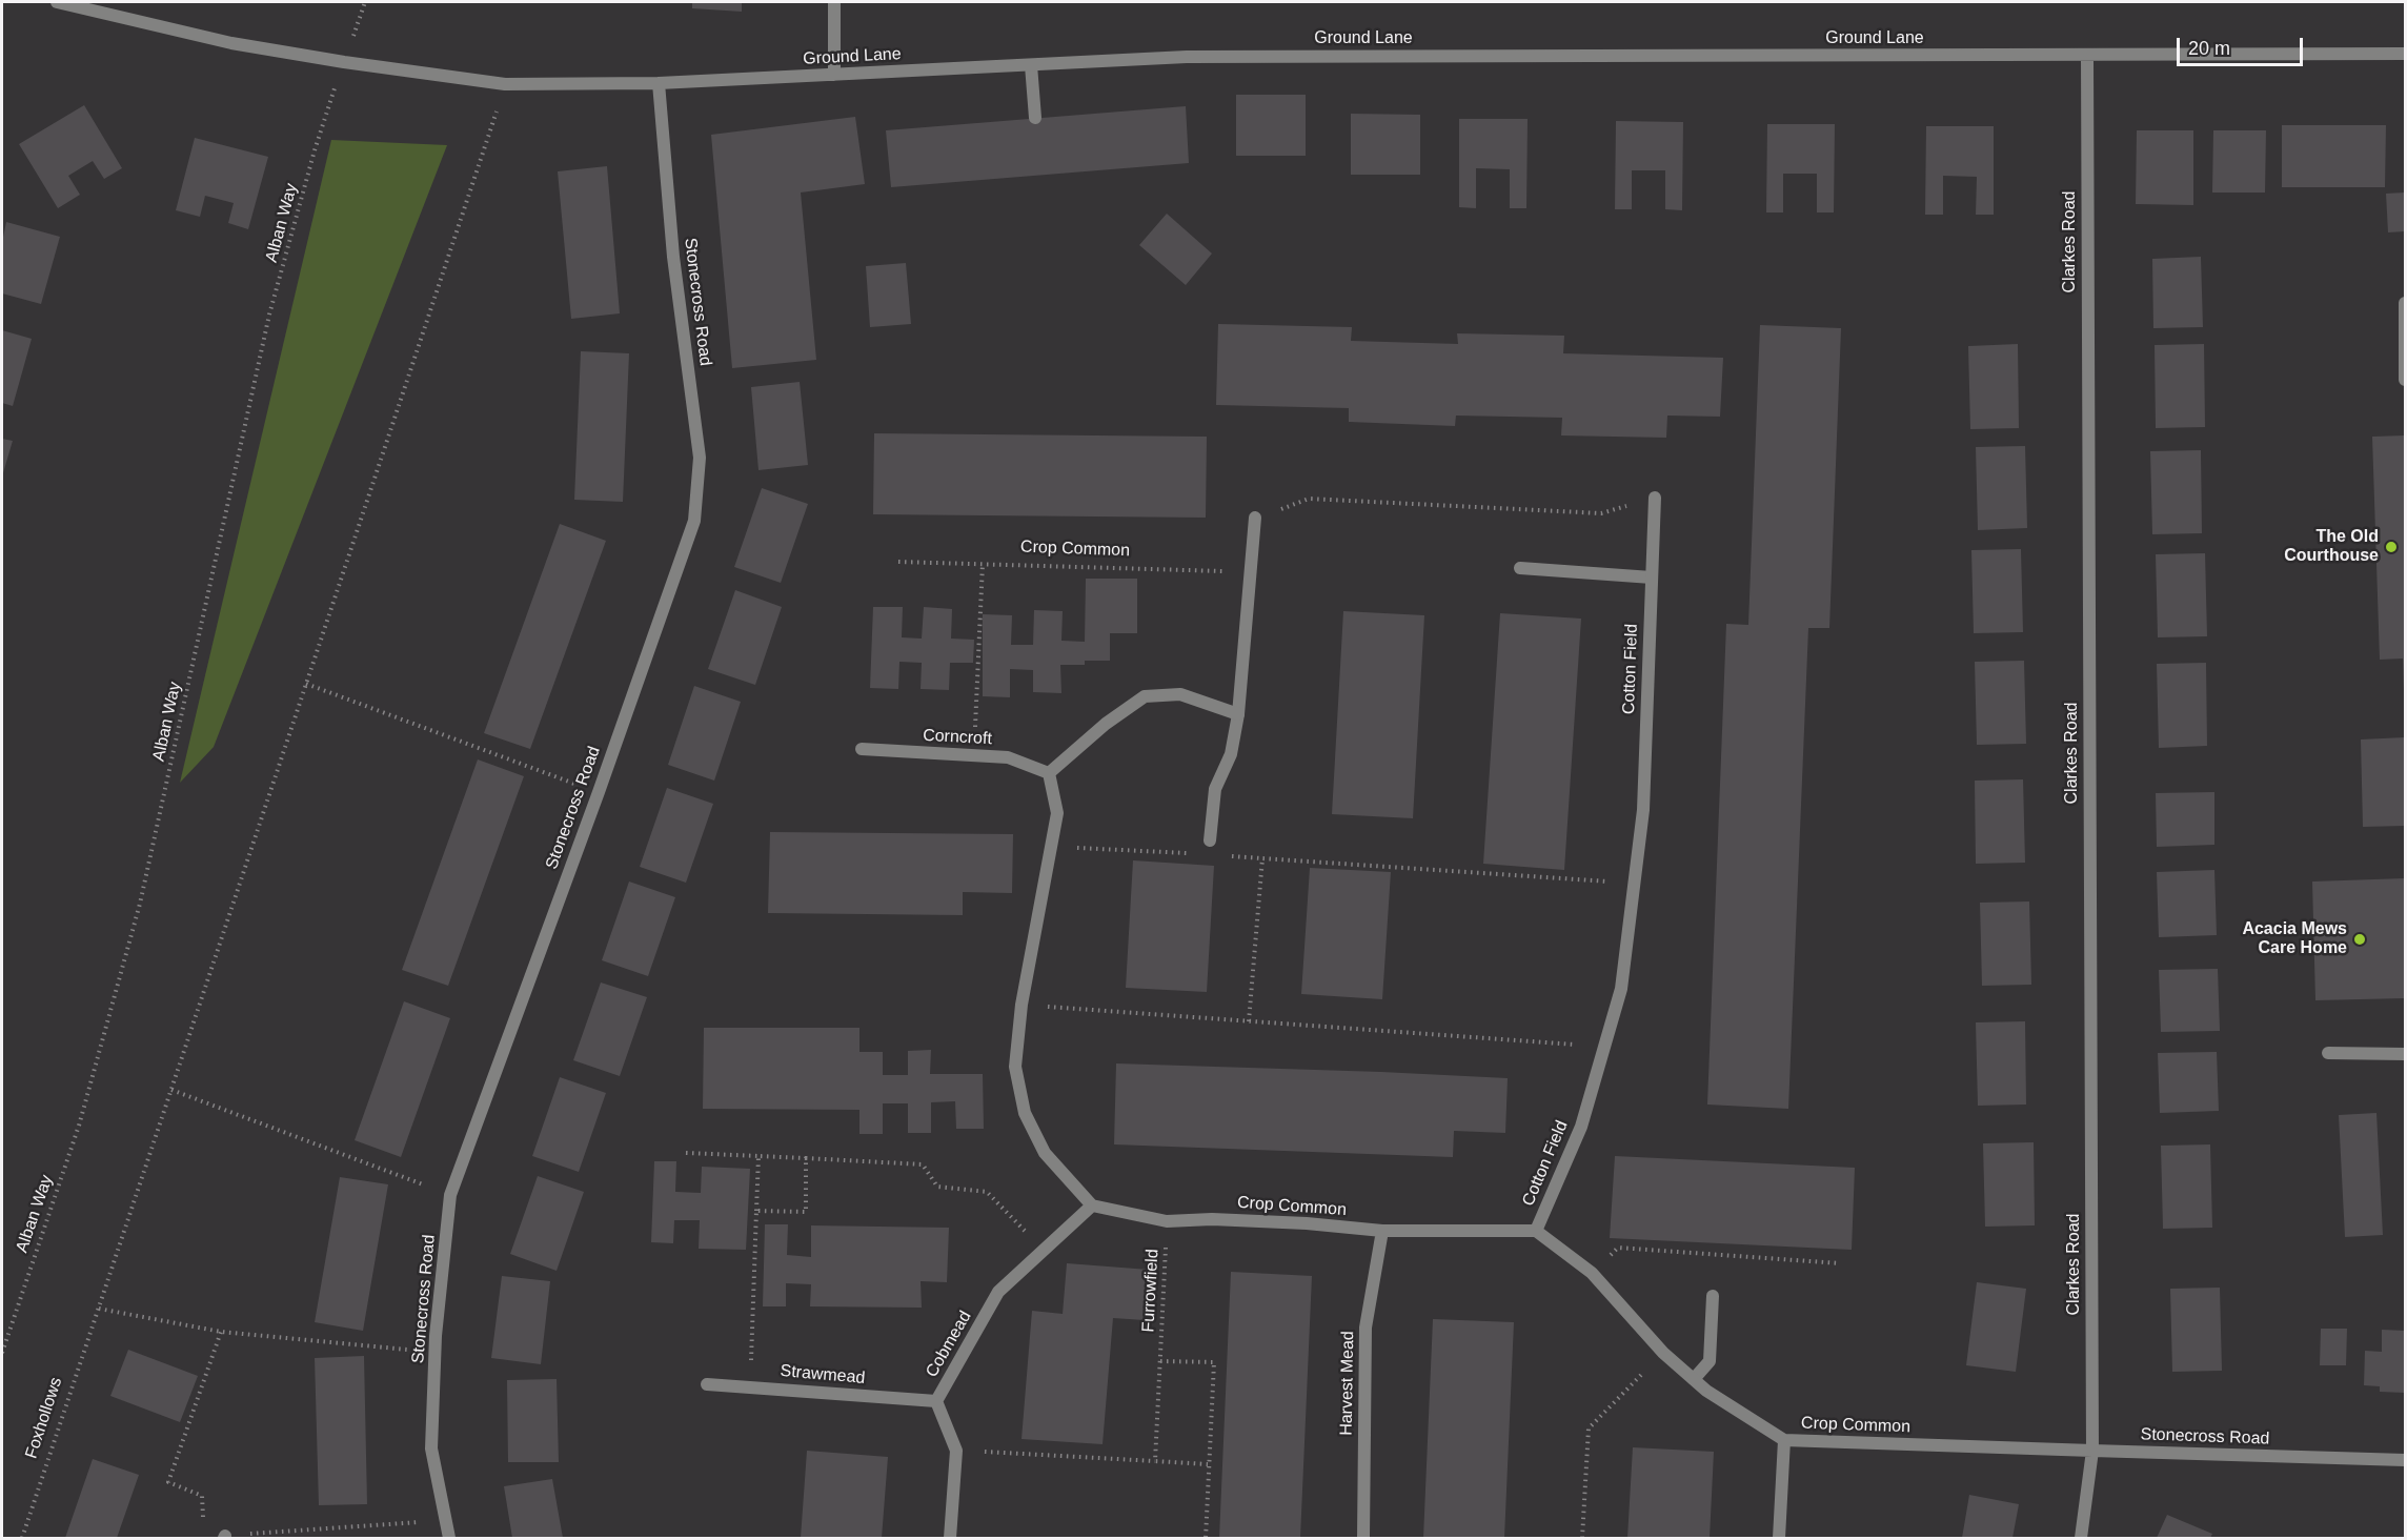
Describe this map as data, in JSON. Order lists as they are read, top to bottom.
{
  "streets": {
    "street": [
      "Ground Lane",
      "Clarkes Road",
      "Stonecross Road",
      "Crop Common",
      "Cotton Field",
      "Corncroft",
      "Cobmead",
      "Strawmead",
      "Harvest Mead"
    ],
    "path": ["Alban Way", "Furrowfield", "Foxhollows"]
  },
  "crossings": [
    ["Ground Lane", "Clarkes Road"],
    ["Ground Lane", "Stonecross Road"],
    ["Ground Lane", "Foxhollows"],
    ["Clarkes Road", "Stonecross Road"],
    ["Clarkes Road", "Crop Common"],
    ["Stonecross Road", "Crop Common"],
    ["Crop Common", "Cotton Field"],
    ["Crop Common", "Furrowfield"],
    ["Crop Common", "Cobmead"],
    ["Crop Common", "Harvest Mead"],
    ["Cobmead", "Strawmead"]
  ],
  "places": ["The Old Courthouse", "Acacia Mews Care Home"],
  "scale_bar": "20 m"
}
